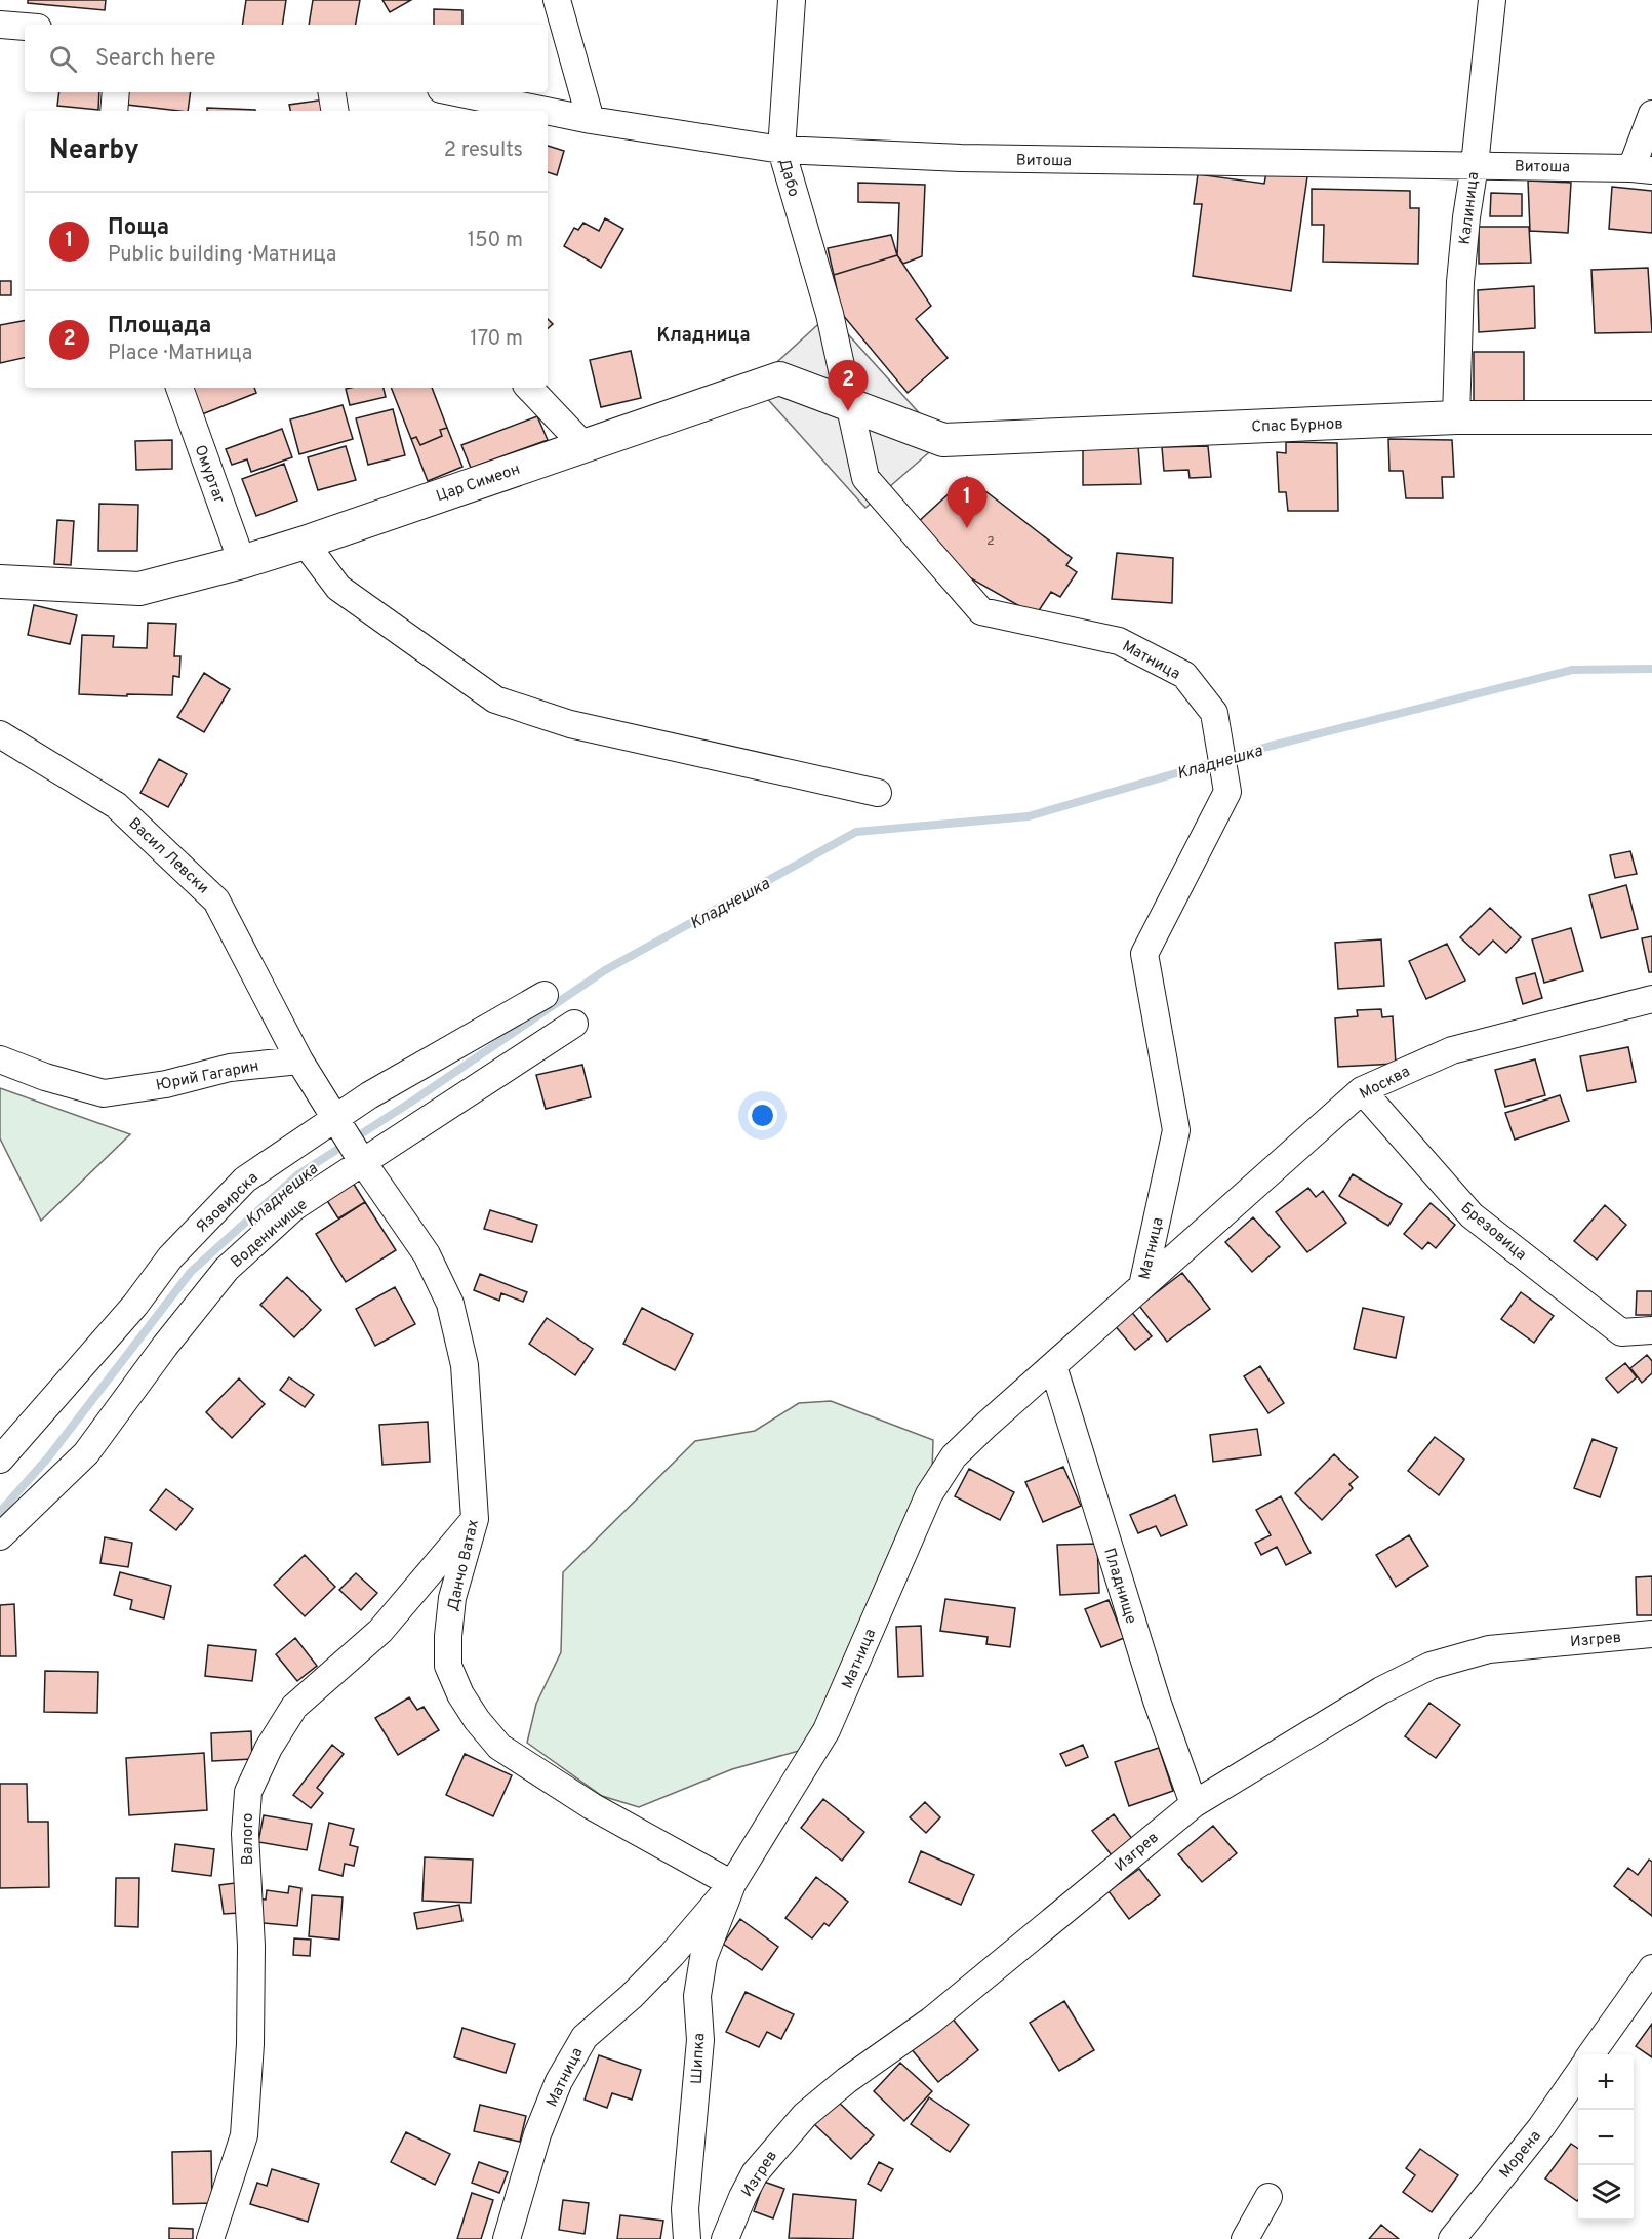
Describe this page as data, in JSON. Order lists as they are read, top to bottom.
{
  "streets": {
    "street": [
      "Витоша",
      "Дабо",
      "Калиница",
      "Спас Бурнов",
      "Омуртаг",
      "Цар Симеон",
      "Матница",
      "Васил Левски",
      "Юрий Гагарин",
      "Москва",
      "Язовирска",
      "Брезовица",
      "Воденичище",
      "Данчо Ватах",
      "Пладнище",
      "Изгрев",
      "Валого",
      "Шипка",
      "Морена"
    ]
  },
  "crossings": [
    ["Витоша", "Дабо"],
    ["Витоша", "Калиница"],
    ["Дабо", "Матница"],
    ["Калиница", "Спас Бурнов"],
    ["Спас Бурнов", "Цар Симеон"],
    ["Омуртаг", "Цар Симеон"],
    ["Цар Симеон", "Матница"],
    ["Матница", "Москва"],
    ["Матница", "Данчо Ватах"],
    ["Матница", "Пладнище"],
    ["Матница", "Шипка"],
    ["Васил Левски", "Юрий Гагарин"],
    ["Москва", "Брезовица"],
    ["Воденичище", "Данчо Ватах"],
    ["Данчо Ватах", "Валого"],
    ["Данчо Ватах", "Шипка"],
    ["Пладнище", "Изгрев"]
  ],
  "districts": ["Кладница"],
  "water": ["Кладнешка"],
  "house_numbers": ["2"],
  "page": {
    "search": "Search here",
    "heading": ["Nearby", "2 results"],
    "list": [
      {
        "mark": "1",
        "name": "Поща",
        "note": "Public building · Матница",
        "value": "150 m"
      },
      {
        "mark": "2",
        "name": "Площада",
        "note": "Place · Матница",
        "value": "170 m"
      }
    ],
    "pins": ["2", "1"],
    "map_buttons": ["+", "−"]
  }
}
